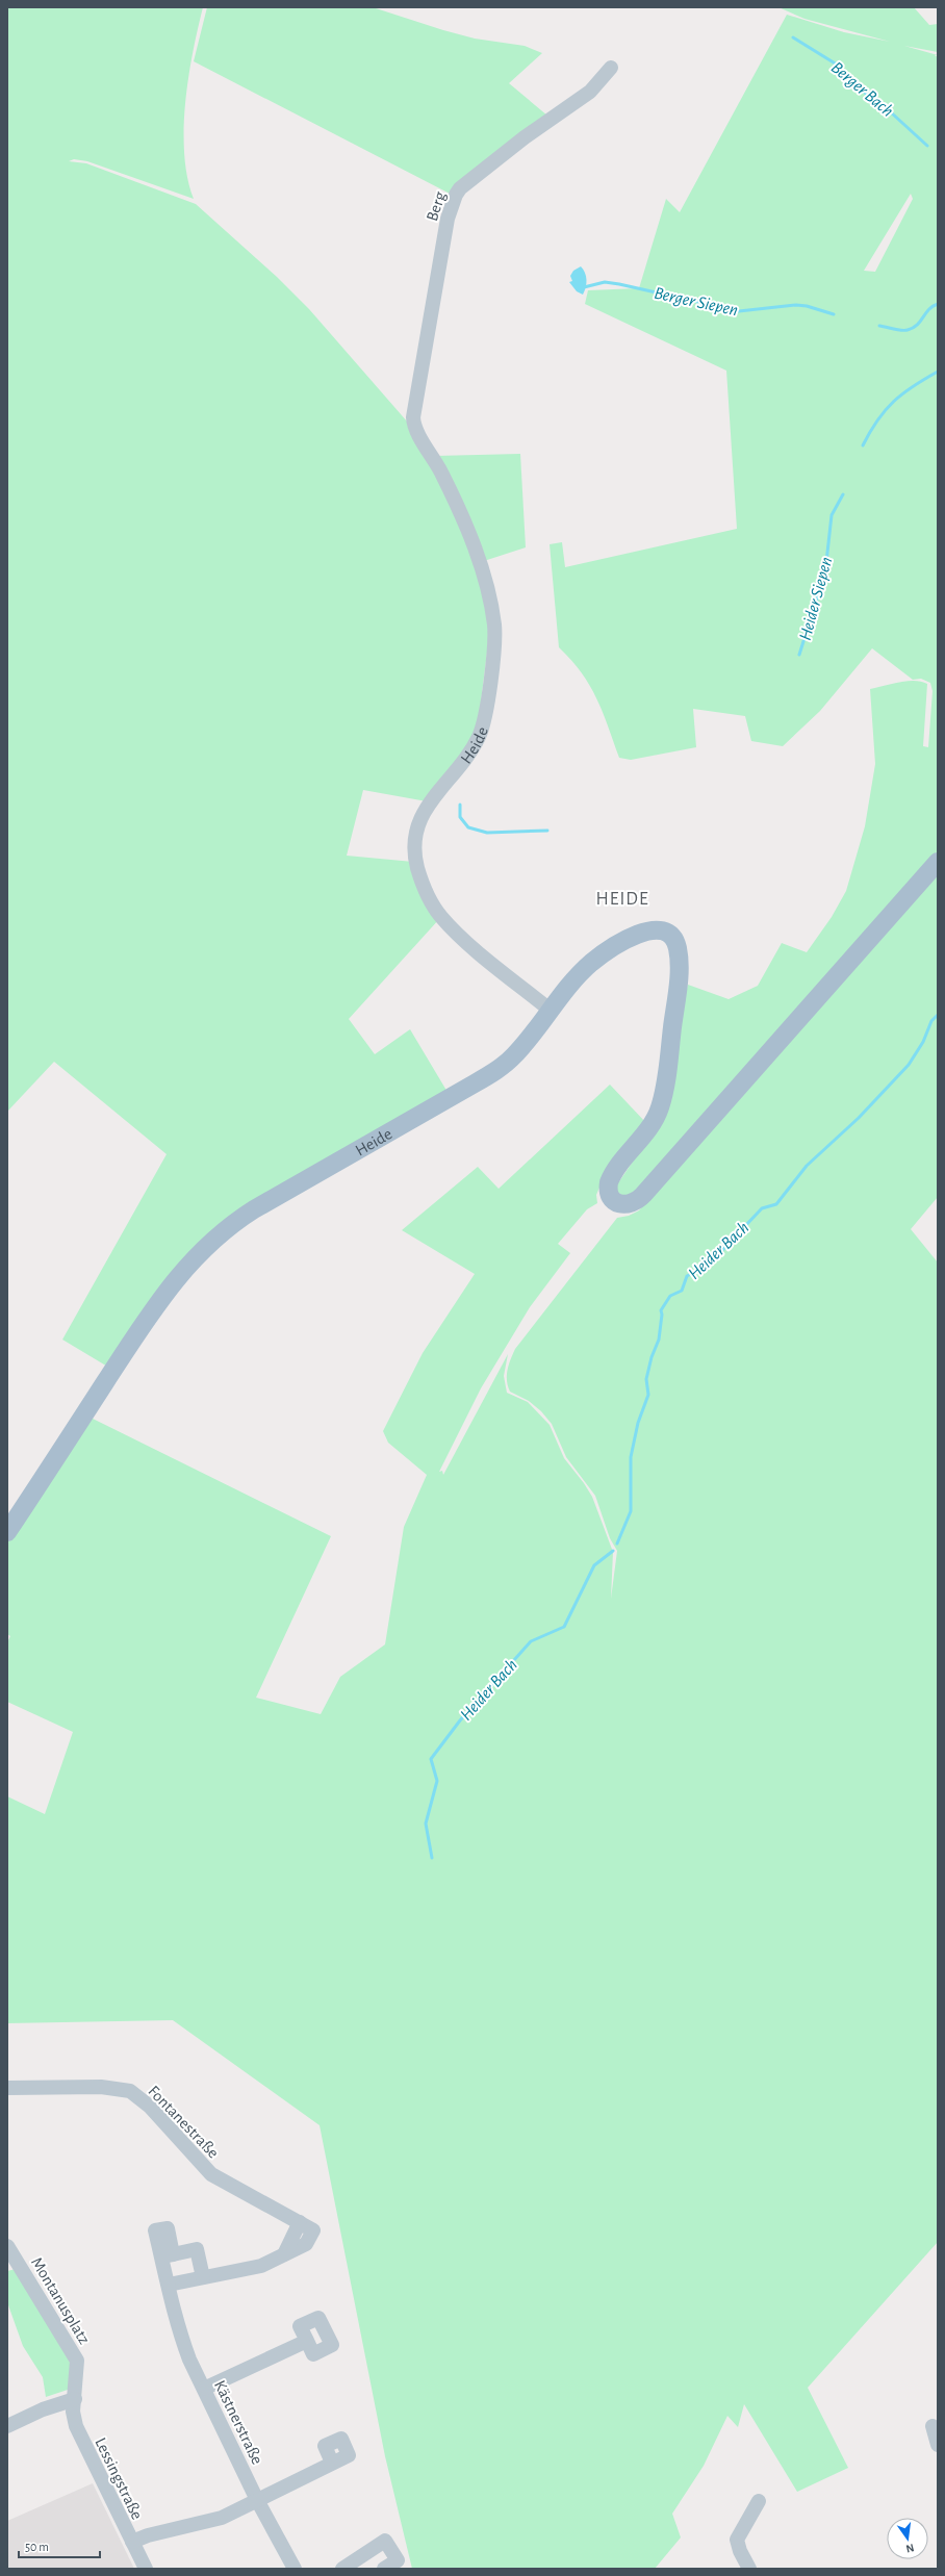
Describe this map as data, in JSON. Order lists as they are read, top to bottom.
{
  "streets": {
    "main road": ["Heide"],
    "street": [
      "Berg",
      "Fontanestraße",
      "Montanusplatz",
      "Kästnerstraße",
      "Lessingstraße"
    ]
  },
  "crossings": [
    ["Berg", "Heide"],
    ["Fontanestraße", "Kästnerstraße"],
    ["Montanusplatz", "Lessingstraße"]
  ],
  "districts": ["HEIDE"],
  "water": [
    "Berger Bach",
    "Berger Siepen",
    "Heider Siepen",
    "Heider Bach"
  ],
  "scale_bar": "50 m",
  "north": "bottom"
}
